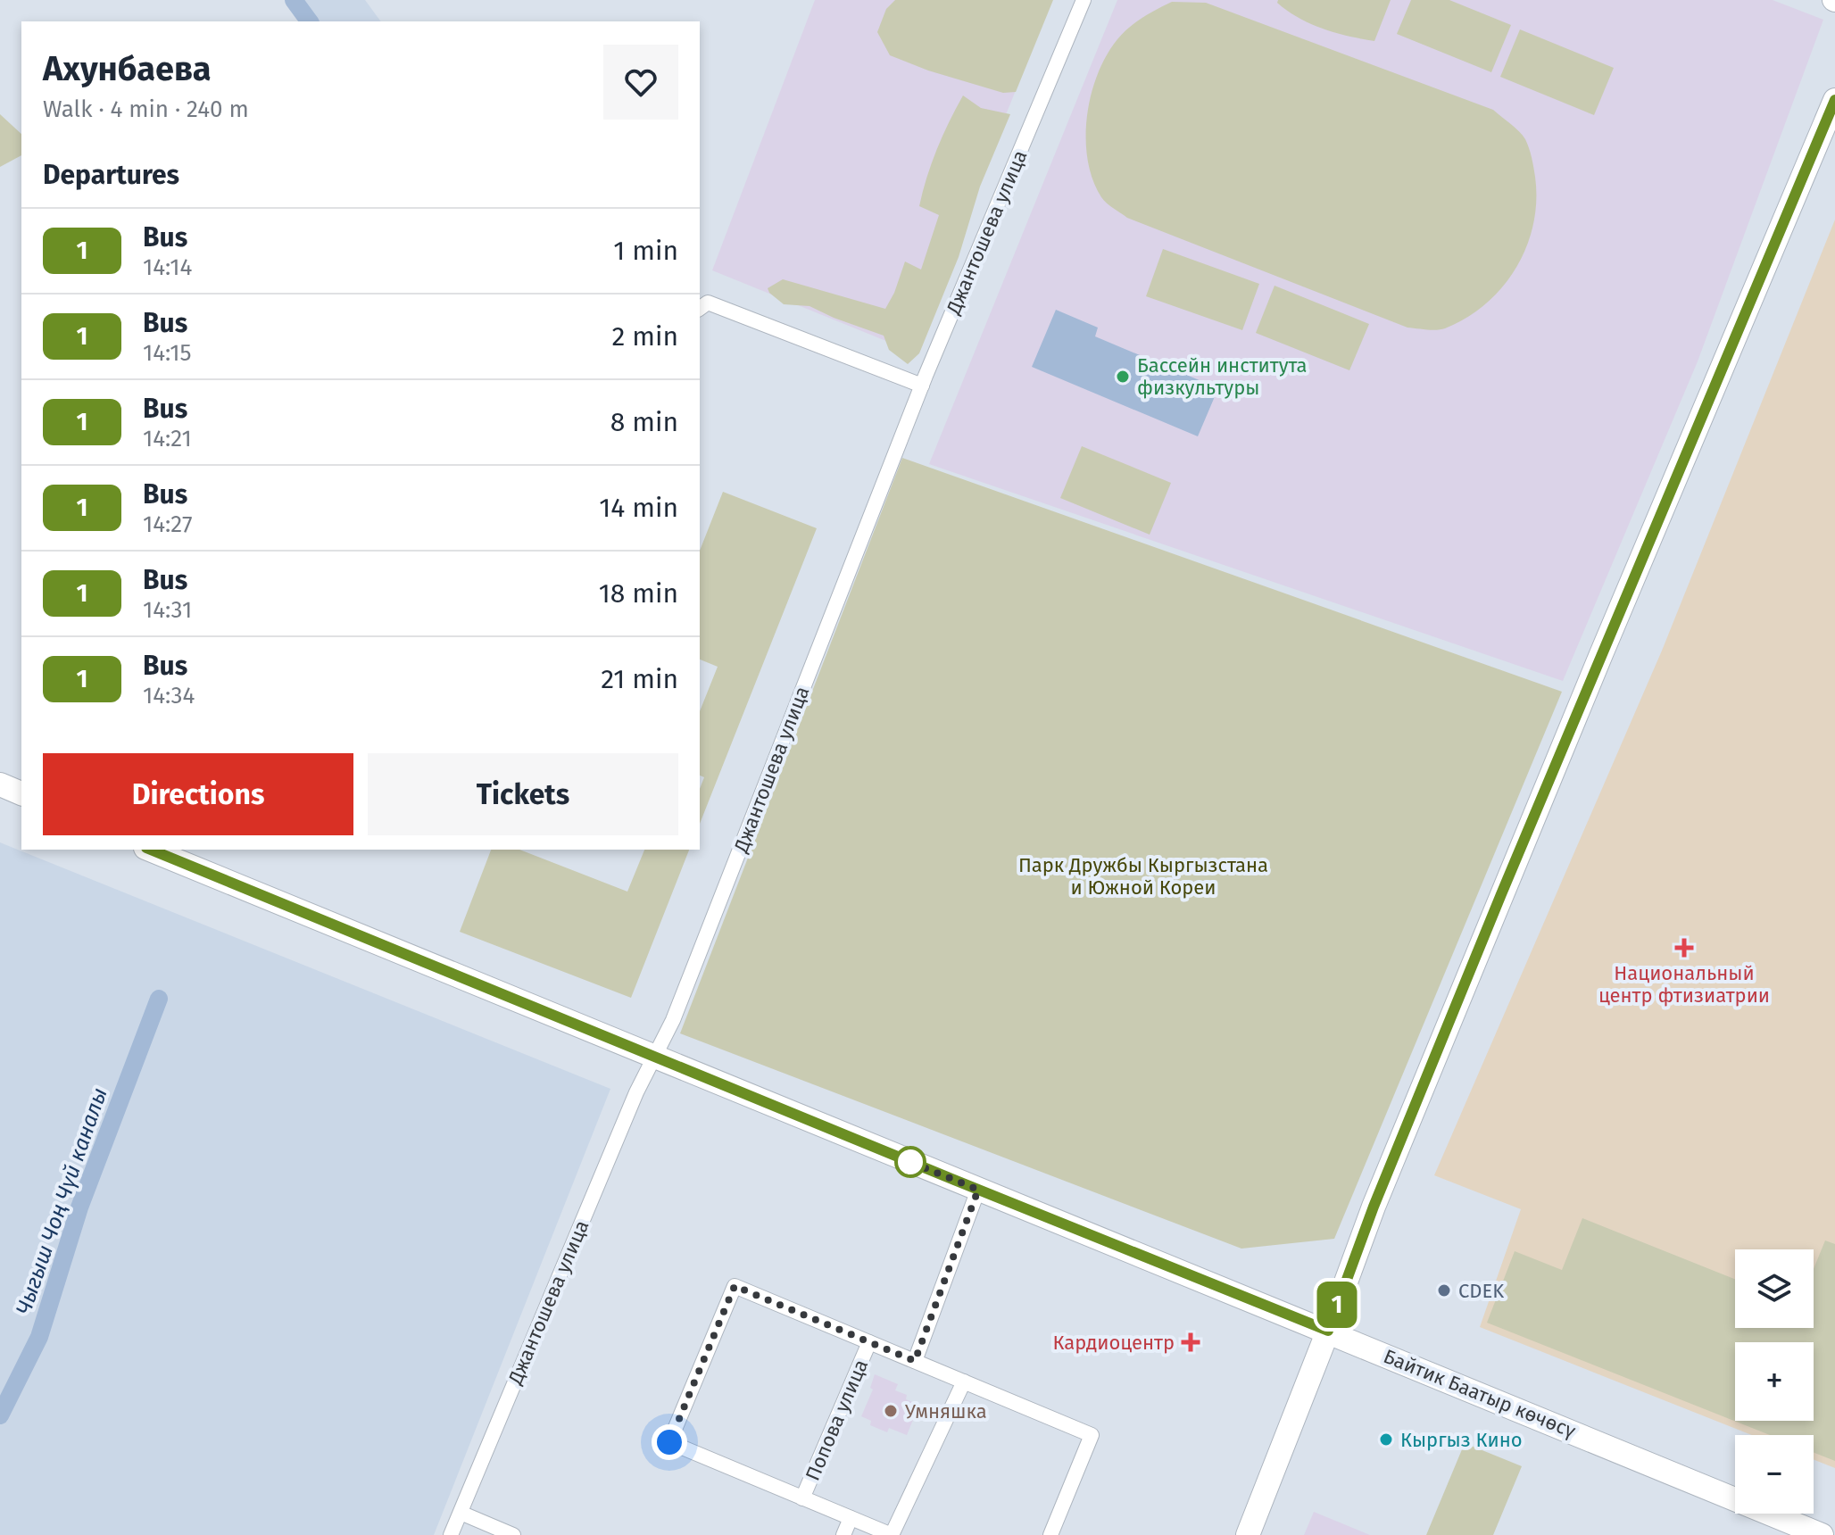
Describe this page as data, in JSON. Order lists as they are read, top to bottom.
{
  "streets": {
    "main road": ["Байтик Баатыр көчөсү"],
    "street": ["Джантошева улица", "Попова улица"]
  },
  "crossings": [
    ["Джантошева улица", "Байтик Баатыр көчөсү"]
  ],
  "water": ["Чыгыш Чоң Чүй каналы"],
  "parks": ["Парк Дружбы Кыргызстана и Южной Кореи"],
  "places": {
    "other": [
      "Бассейн института физкультуры",
      "CDEK",
      "Умняшка",
      "Кыргыз Кино"
    ],
    "health": ["Национальный центр фтизиатрии", "Кардиоцентр"]
  },
  "lines": ["bus line 1"],
  "page": {
    "on_map": "1",
    "heading": [
      ["Ахунбаева", "Walk · 4 min · 240 m"],
      "Departures"
    ],
    "list": [
      {
        "mark": "1",
        "name": "Bus",
        "note": "14:14",
        "value": "1 min"
      },
      {
        "mark": "1",
        "name": "Bus",
        "note": "14:15",
        "value": "2 min"
      },
      {
        "mark": "1",
        "name": "Bus",
        "note": "14:21",
        "value": "8 min"
      },
      {
        "mark": "1",
        "name": "Bus",
        "note": "14:27",
        "value": "14 min"
      },
      {
        "mark": "1",
        "name": "Bus",
        "note": "14:31",
        "value": "18 min"
      },
      {
        "mark": "1",
        "name": "Bus",
        "note": "14:34",
        "value": "21 min"
      }
    ],
    "buttons": ["Directions", "Tickets"],
    "map_buttons": ["+", "−"]
  }
}
